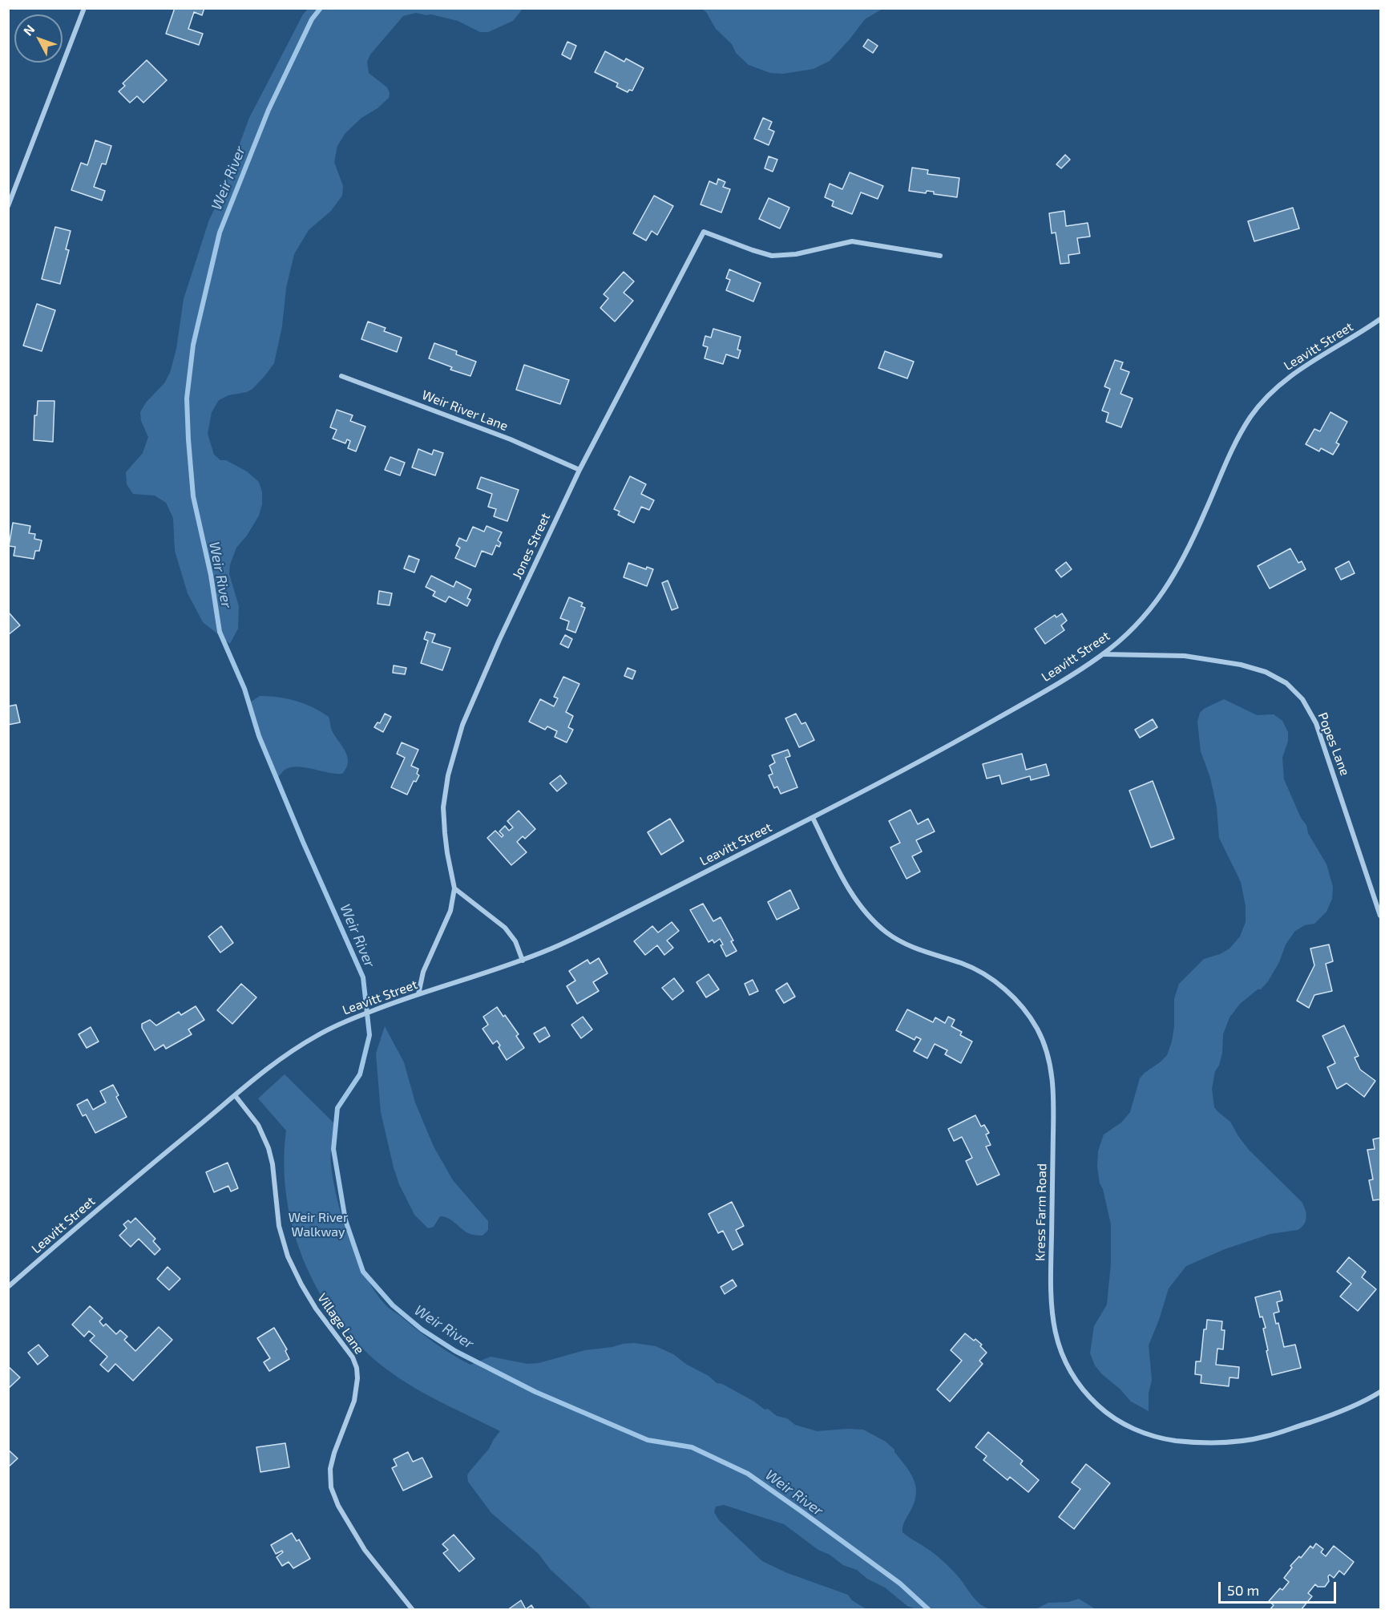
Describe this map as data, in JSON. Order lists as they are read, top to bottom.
{
  "streets": {
    "street": [
      "Leavitt Street",
      "Weir River Lane",
      "Jones Street",
      "Popes Lane",
      "Kress Farm Road",
      "Village Lane"
    ]
  },
  "crossings": [
    ["Leavitt Street", "Jones Street"],
    ["Leavitt Street", "Popes Lane"],
    ["Leavitt Street", "Kress Farm Road"],
    ["Leavitt Street", "Village Lane"],
    ["Weir River Lane", "Jones Street"]
  ],
  "water": ["Weir River"],
  "parks": ["Weir River Walkway"],
  "scale_bar": "50 m",
  "north": "top left"
}
